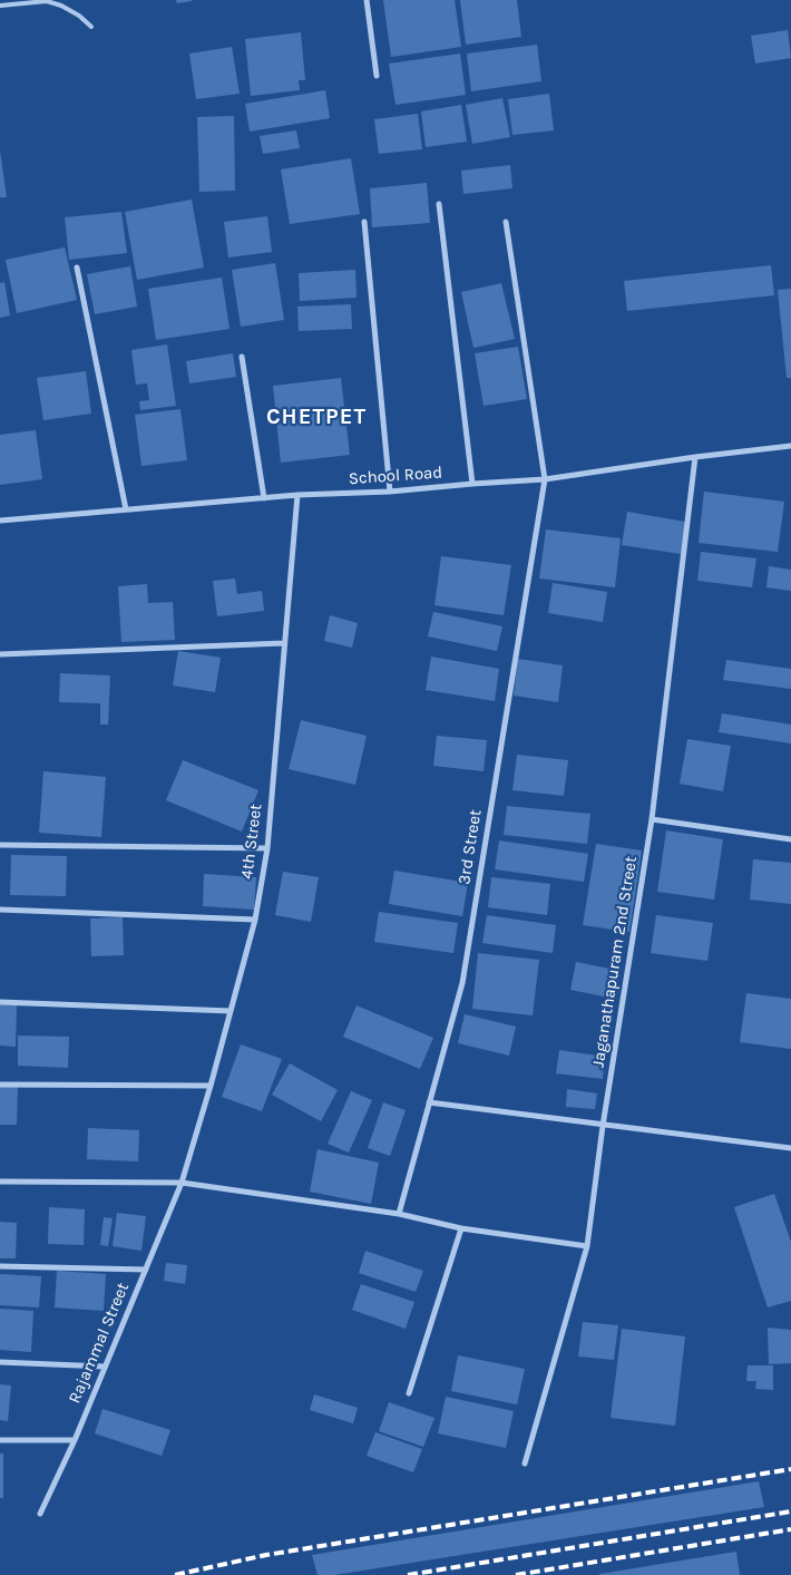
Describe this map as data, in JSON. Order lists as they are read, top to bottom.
{
  "streets": {
    "street": [
      "School Road",
      "4th Street",
      "3rd Street",
      "Jaganathapuram 2nd Street",
      "Rajammal Street"
    ]
  },
  "crossings": [
    ["School Road", "4th Street"],
    ["School Road", "3rd Street"],
    ["School Road", "Jaganathapuram 2nd Street"],
    ["4th Street", "Rajammal Street"]
  ],
  "districts": ["CHETPET"]
}
